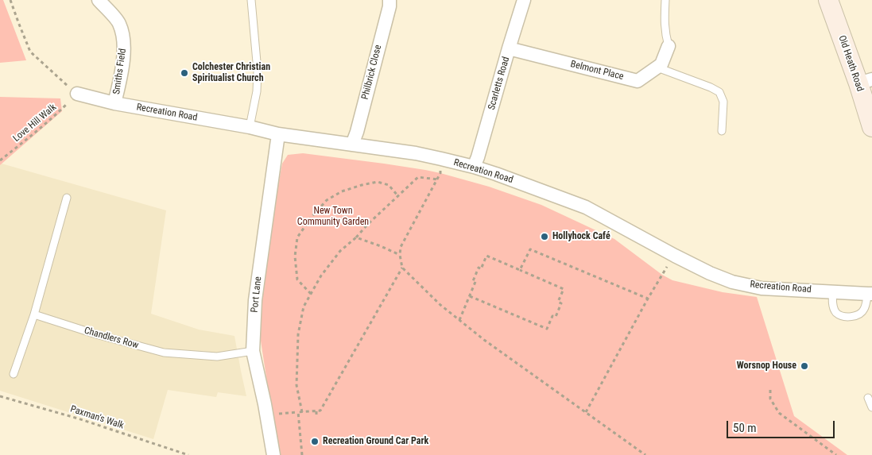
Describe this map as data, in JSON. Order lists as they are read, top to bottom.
{
  "streets": {
    "street": [
      "Old Heath Road",
      "Belmont Place",
      "Smiths Field",
      "Philbrick Close",
      "Scarletts Road",
      "Recreation Road",
      "Port Lane"
    ],
    "lane": ["Chandlers Row"],
    "path": ["Love Hill Walk", "Paxman's Walk"]
  },
  "crossings": [
    ["Belmont Place", "Scarletts Road"],
    ["Smiths Field", "Recreation Road"],
    ["Philbrick Close", "Recreation Road"],
    ["Scarletts Road", "Recreation Road"],
    ["Recreation Road", "Love Hill Walk"],
    ["Recreation Road", "Port Lane"],
    ["Port Lane", "Chandlers Row"]
  ],
  "parks": ["New Town Community Garden"],
  "places": [
    "Colchester Christian Spiritualist Church",
    "Hollyhock Café",
    "Worsnop House",
    "Recreation Ground Car Park"
  ],
  "scale_bar": "50 m"
}
